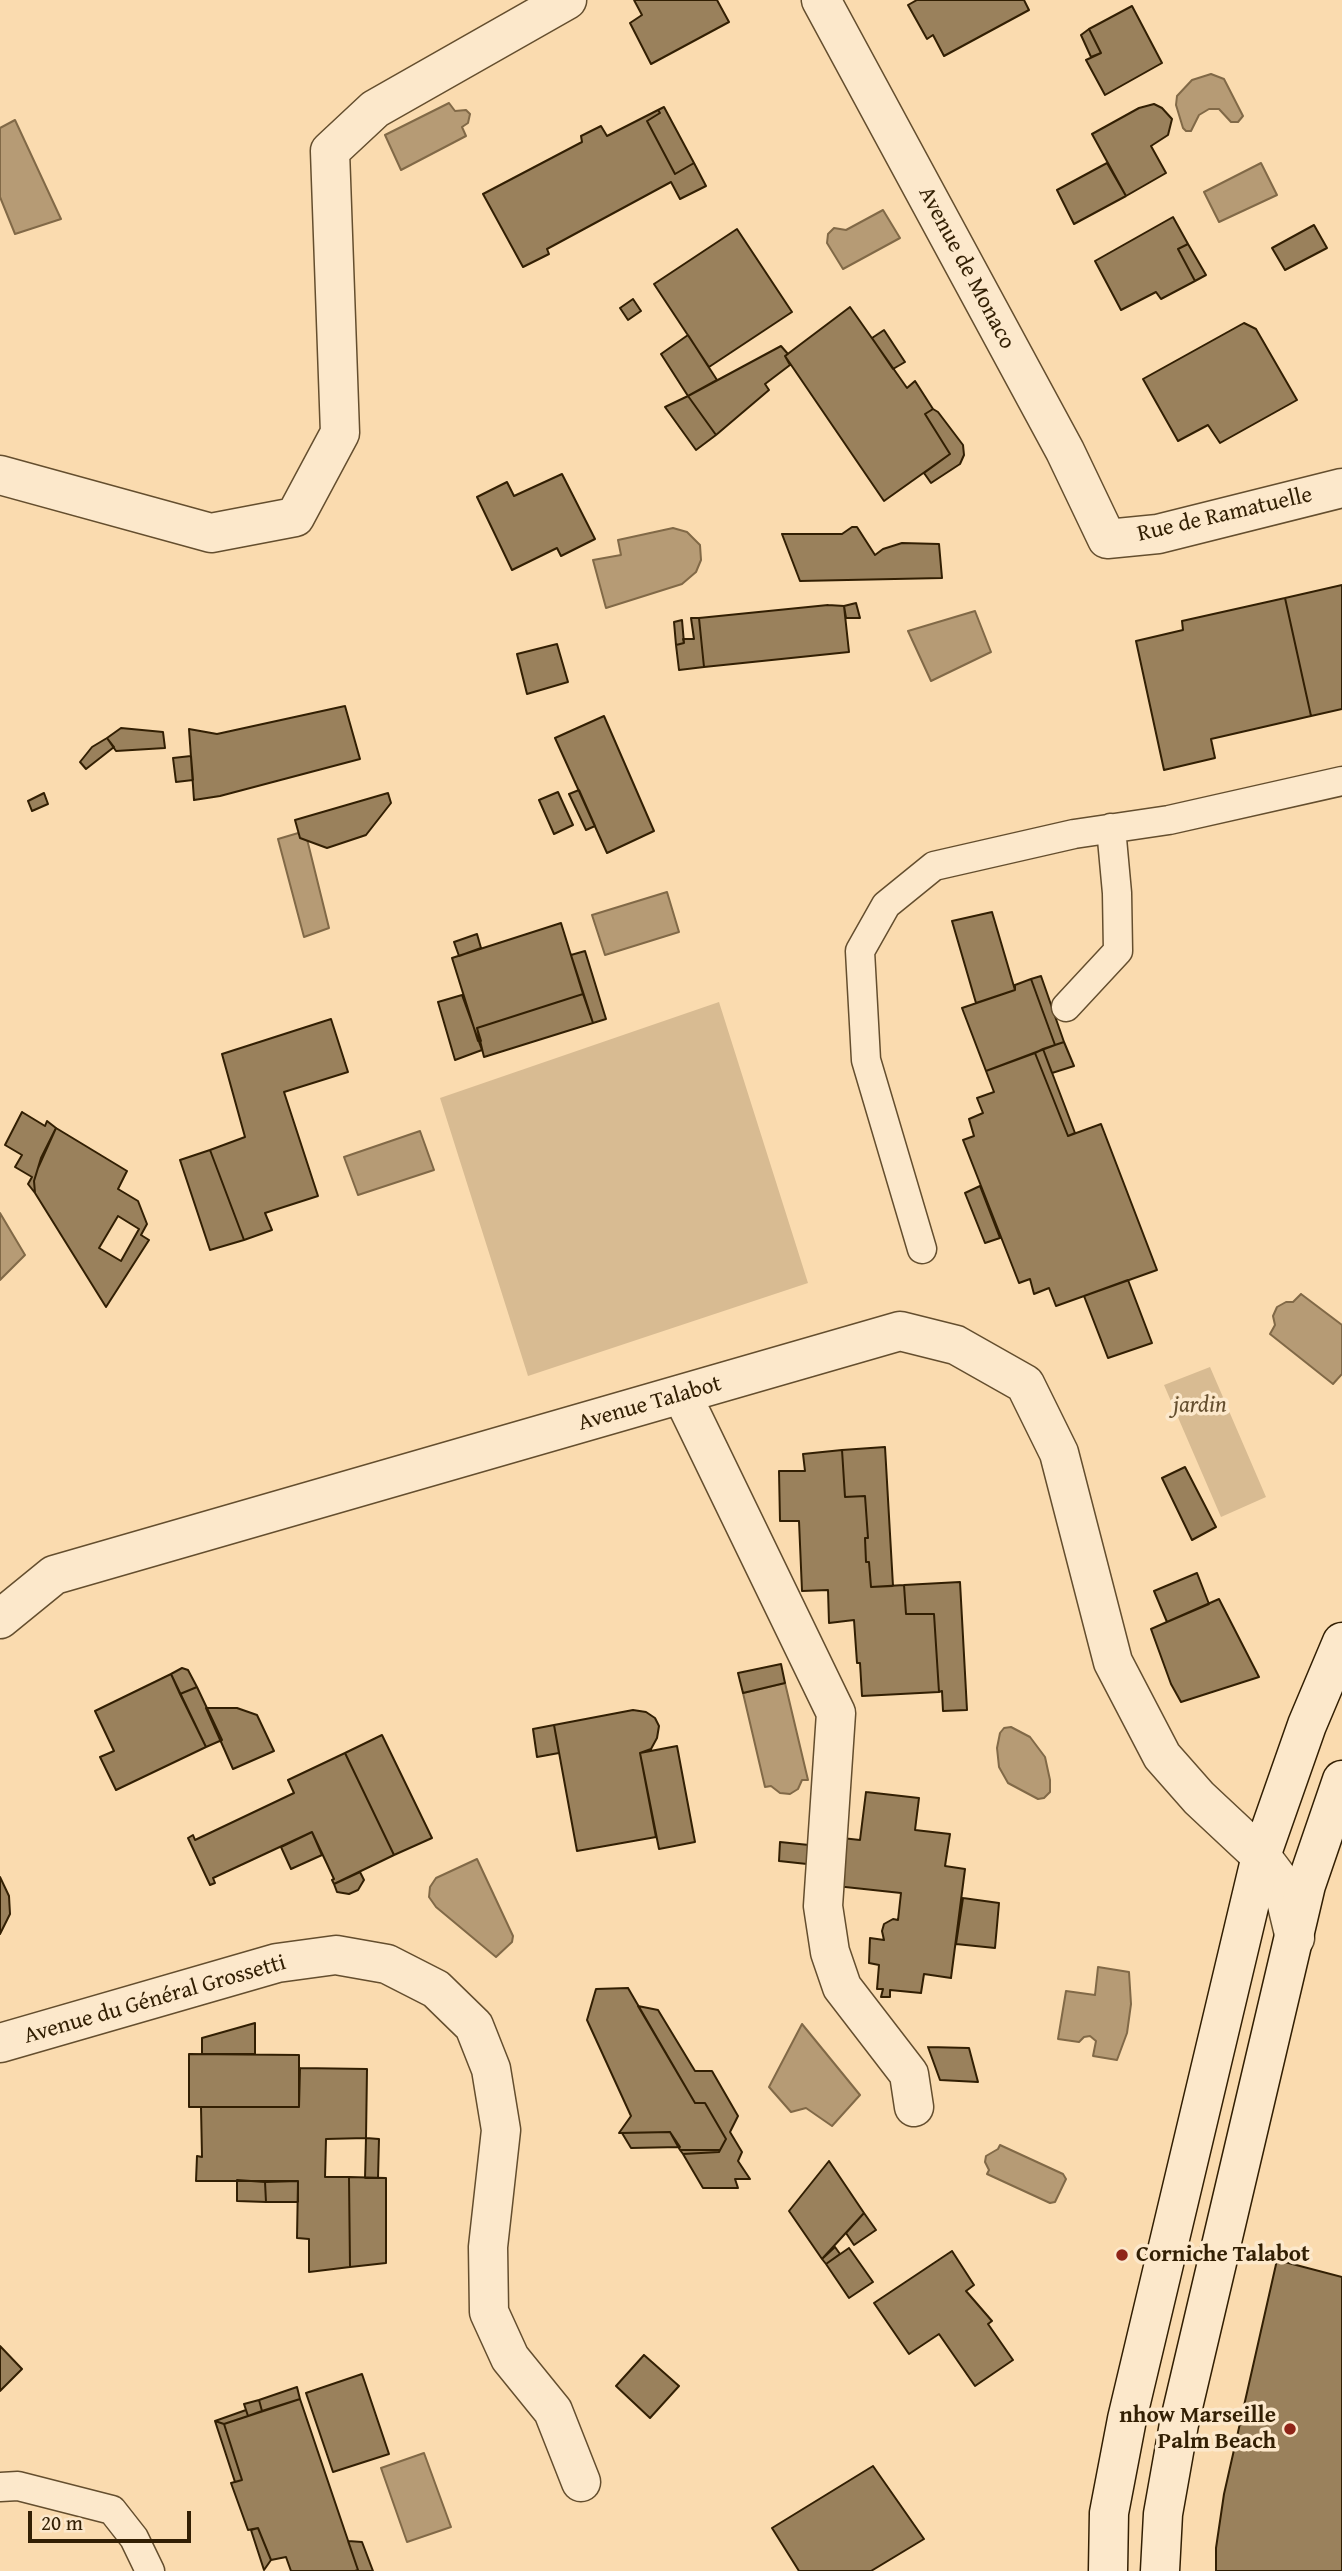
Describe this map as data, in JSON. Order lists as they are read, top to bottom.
{
  "streets": {
    "street": [
      "Avenue de Monaco",
      "Rue de Ramatuelle",
      "Avenue Talabot",
      "Avenue du Général Grossetti"
    ]
  },
  "crossings": [
    ["Avenue de Monaco", "Rue de Ramatuelle"]
  ],
  "parks": ["jardin"],
  "places": ["Corniche Talabot", "nhow Marseille Palm Beach"],
  "scale_bar": "20 m"
}
